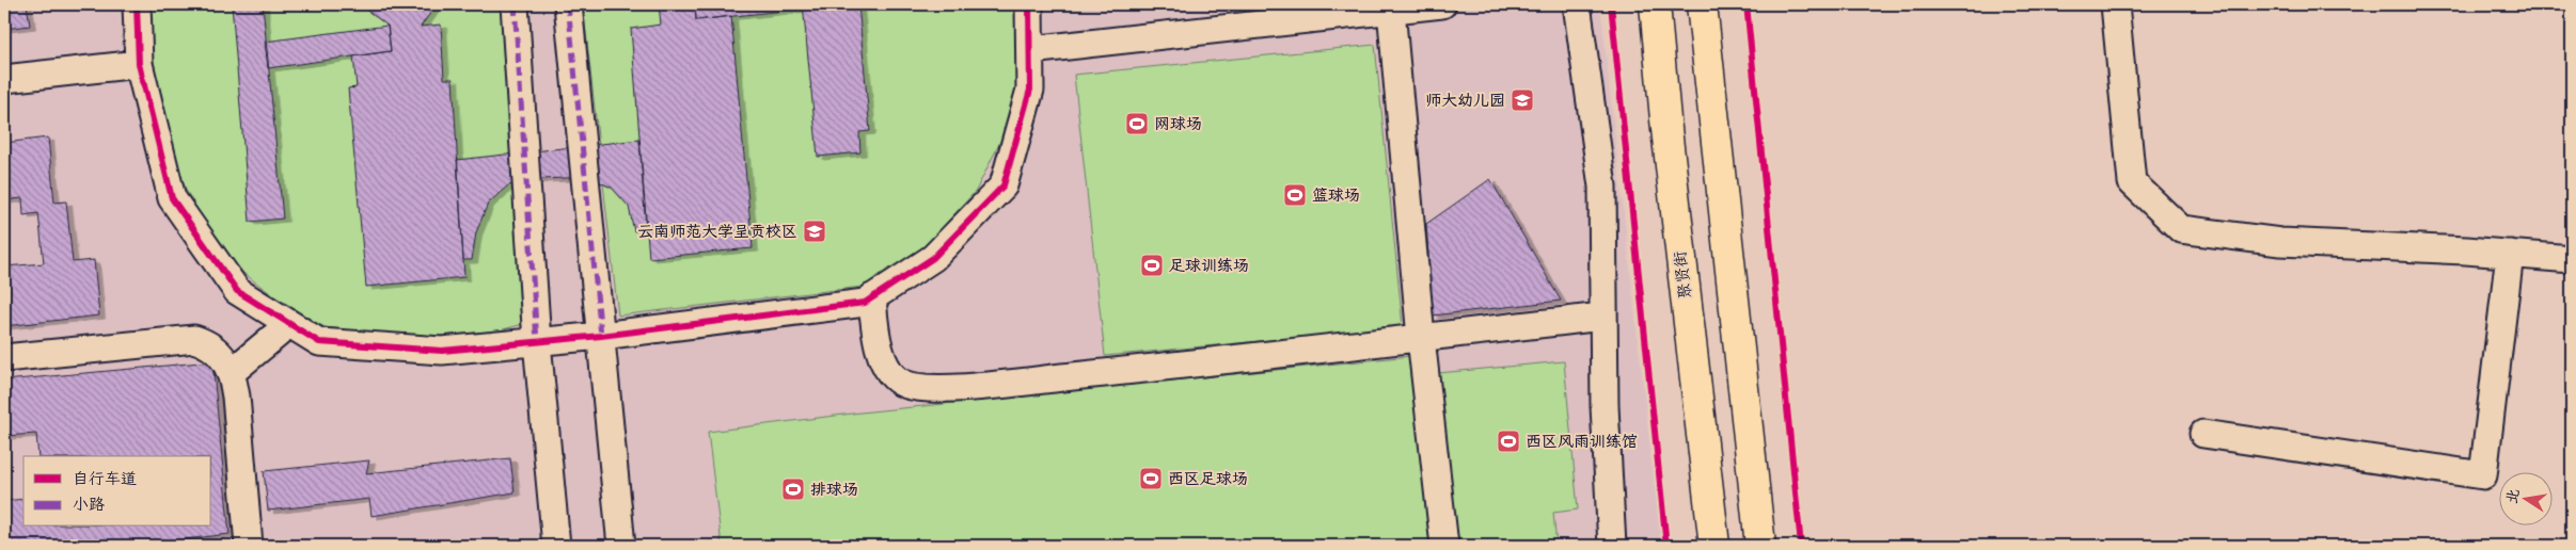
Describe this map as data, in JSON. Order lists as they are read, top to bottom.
{
  "streets": {
    "main road": ["聚贤街"]
  },
  "places": {
    "school or university": ["师大幼儿园", "云南师范大学呈贡校区"],
    "sports": [
      "网球场",
      "篮球场",
      "足球训练场",
      "西区风雨训练馆",
      "西区足球场",
      "排球场"
    ]
  },
  "legend": ["自行车道", "小路"],
  "north": "left"
}
